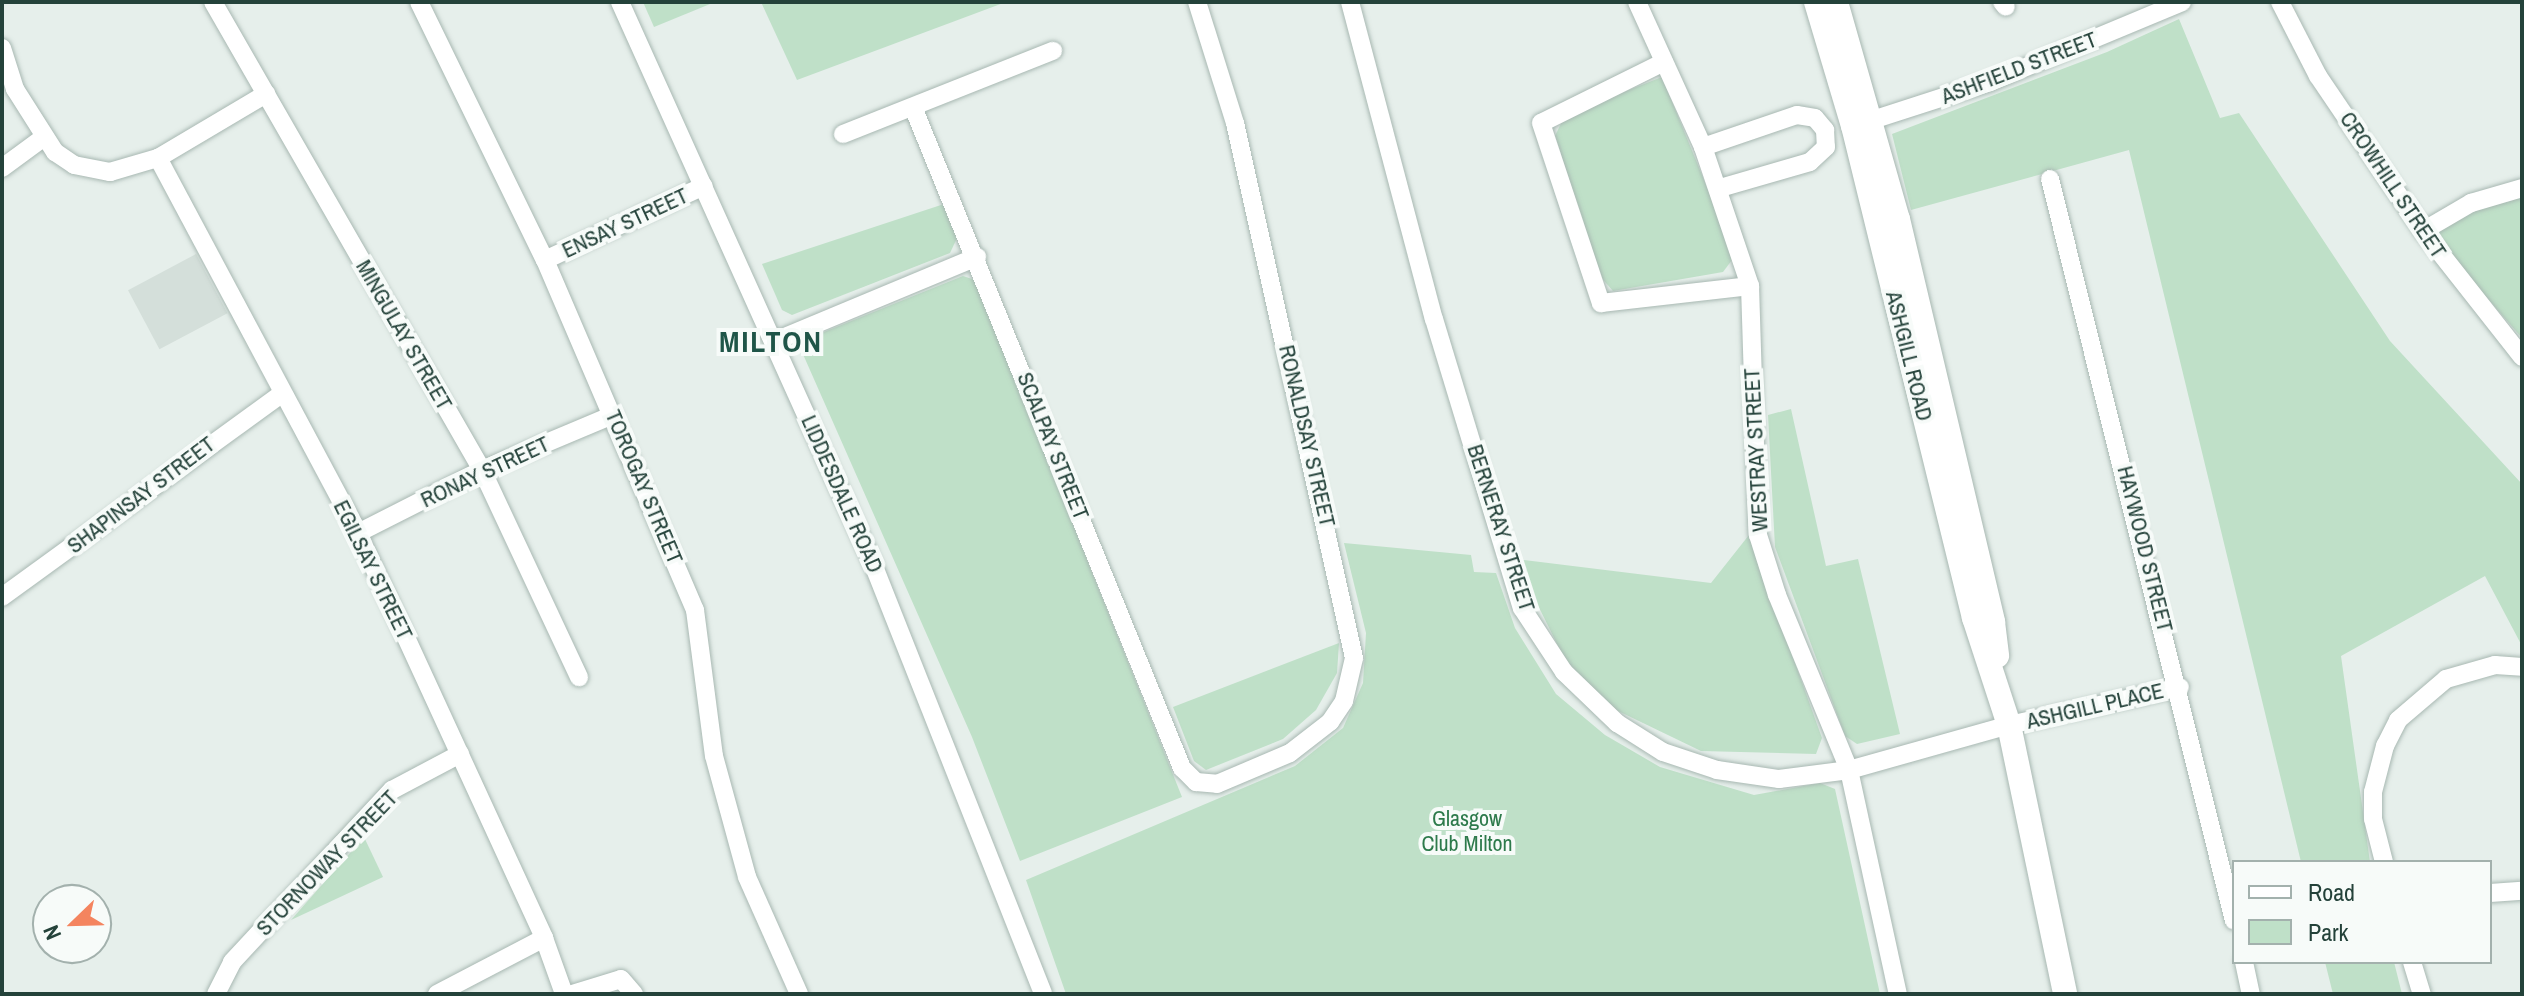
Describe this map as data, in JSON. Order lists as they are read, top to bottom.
{
  "streets": {
    "street": [
      "ASHFIELD STREET",
      "CROWHILL STREET",
      "ENSAY STREET",
      "MINGULAY STREET",
      "ASHGILL ROAD",
      "RONALDSAY STREET",
      "SCALPAY STREET",
      "WESTRAY STREET",
      "RONAY STREET",
      "TOROGAY STREET",
      "LIDDESDALE ROAD",
      "SHAPINSAY STREET",
      "BERNERAY STREET",
      "HAYWOOD STREET",
      "EGILSAY STREET",
      "ASHGILL PLACE",
      "STORNOWAY STREET"
    ]
  },
  "crossings": [
    ["ASHFIELD STREET", "ASHGILL ROAD"],
    ["ENSAY STREET", "TOROGAY STREET"],
    ["ENSAY STREET", "LIDDESDALE ROAD"],
    ["MINGULAY STREET", "RONAY STREET"],
    ["ASHGILL ROAD", "BERNERAY STREET"],
    ["ASHGILL ROAD", "ASHGILL PLACE"],
    ["RONALDSAY STREET", "SCALPAY STREET"],
    ["WESTRAY STREET", "BERNERAY STREET"],
    ["RONAY STREET", "TOROGAY STREET"],
    ["RONAY STREET", "EGILSAY STREET"],
    ["SHAPINSAY STREET", "EGILSAY STREET"],
    ["BERNERAY STREET", "ASHGILL PLACE"],
    ["HAYWOOD STREET", "ASHGILL PLACE"],
    ["EGILSAY STREET", "STORNOWAY STREET"]
  ],
  "districts": ["MILTON"],
  "parks": ["Glasgow Club Milton"],
  "legend": ["Road", "Park"],
  "north": "bottom left"
}
